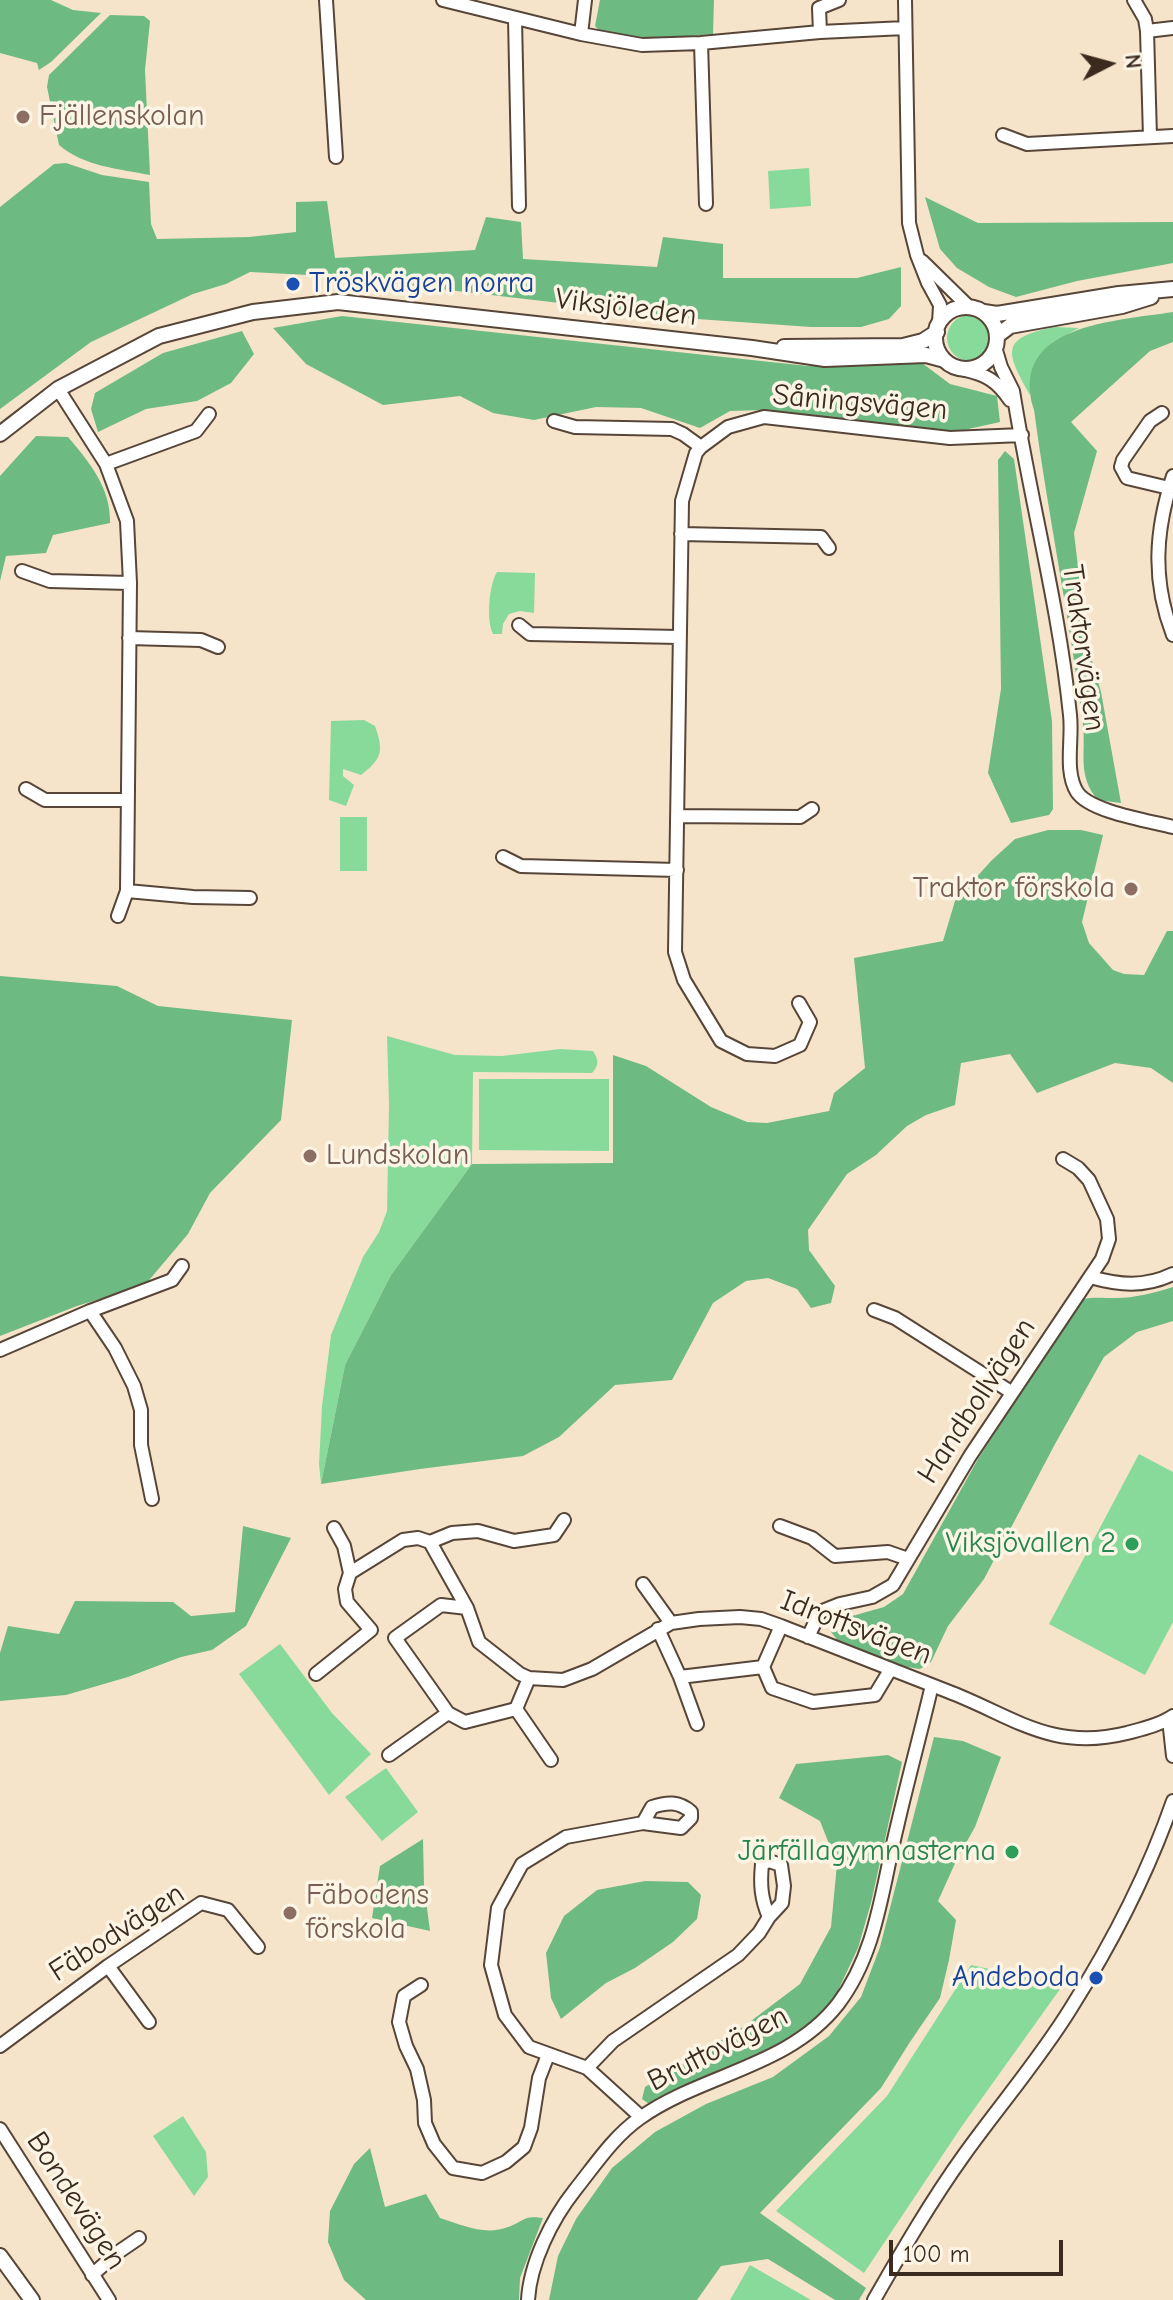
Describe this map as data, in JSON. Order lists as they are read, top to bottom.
{
  "streets": {
    "main road": ["Viksjöleden"],
    "street": [
      "Såningsvägen",
      "Traktorvägen",
      "Handbollvägen",
      "Idrottsvägen",
      "Fäbodvägen",
      "Bruttovägen",
      "Bondevägen"
    ]
  },
  "crossings": [
    ["Viksjöleden", "Traktorvägen"],
    ["Såningsvägen", "Traktorvägen"],
    ["Handbollvägen", "Idrottsvägen"],
    ["Idrottsvägen", "Bruttovägen"]
  ],
  "places": [
    "Fjällenskolan",
    "Tröskvägen norra",
    "Traktor förskola",
    "Lundskolan",
    "Viksjövallen 2",
    "Järfällagymnasterna",
    "Fäbodens förskola",
    "Andeboda"
  ],
  "scale_bar": "100 m",
  "north": "right"
}
